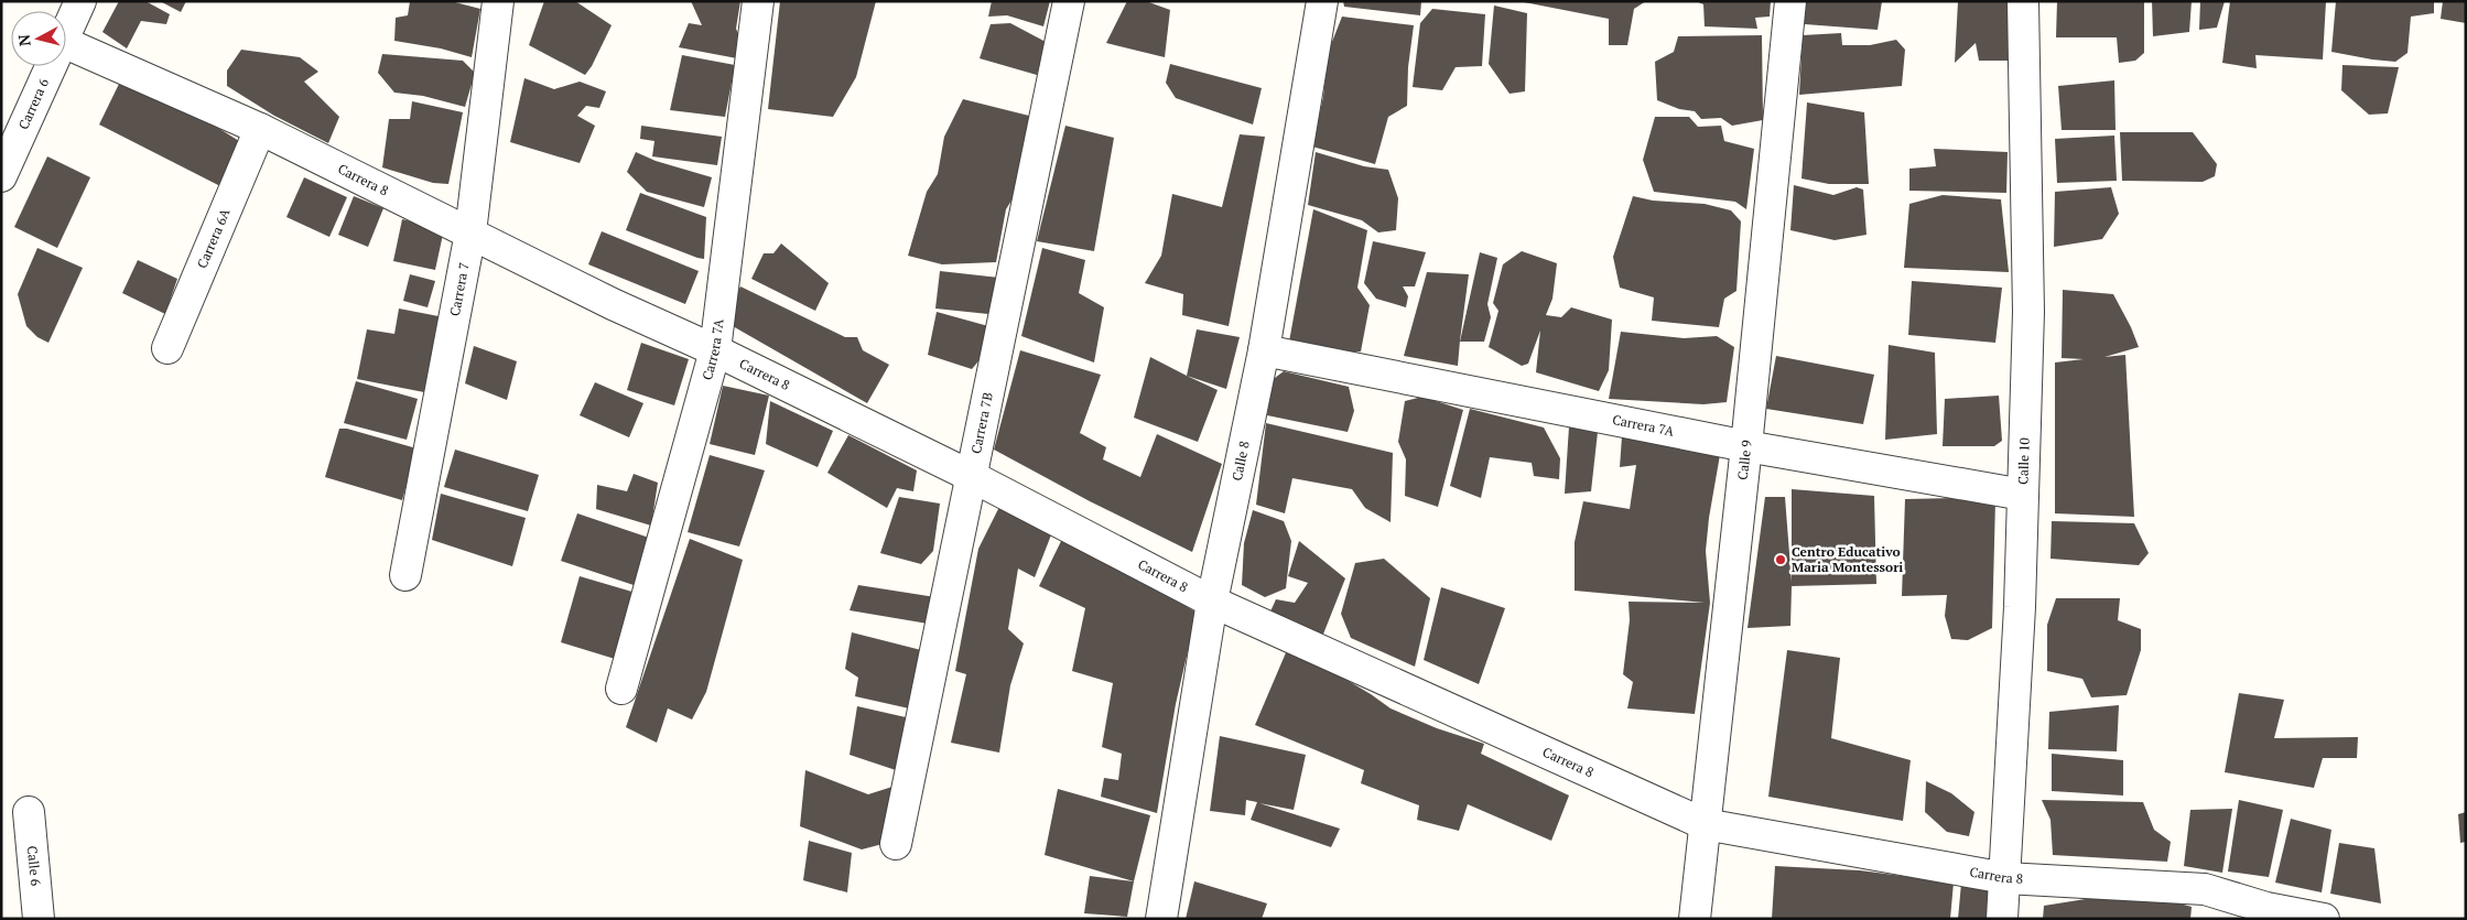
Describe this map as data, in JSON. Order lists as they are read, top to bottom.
{
  "streets": {
    "street": [
      "Carrera 6",
      "Carrera 8",
      "Carrera 6A",
      "Carrera 7",
      "Carrera 7A",
      "Carrera 7B",
      "Calle 8",
      "Calle 9",
      "Calle 10",
      "Calle 6"
    ]
  },
  "crossings": [
    ["Carrera 8", "Carrera 6A"],
    ["Carrera 8", "Carrera 7"],
    ["Carrera 8", "Carrera 7A"],
    ["Carrera 8", "Carrera 7B"],
    ["Carrera 8", "Calle 8"],
    ["Carrera 8", "Calle 9"],
    ["Carrera 8", "Calle 10"],
    ["Carrera 7A", "Calle 8"],
    ["Carrera 7A", "Calle 9"],
    ["Carrera 7A", "Calle 10"]
  ],
  "places": ["Centro Educativo Maria Montessori"],
  "north": "left"
}
